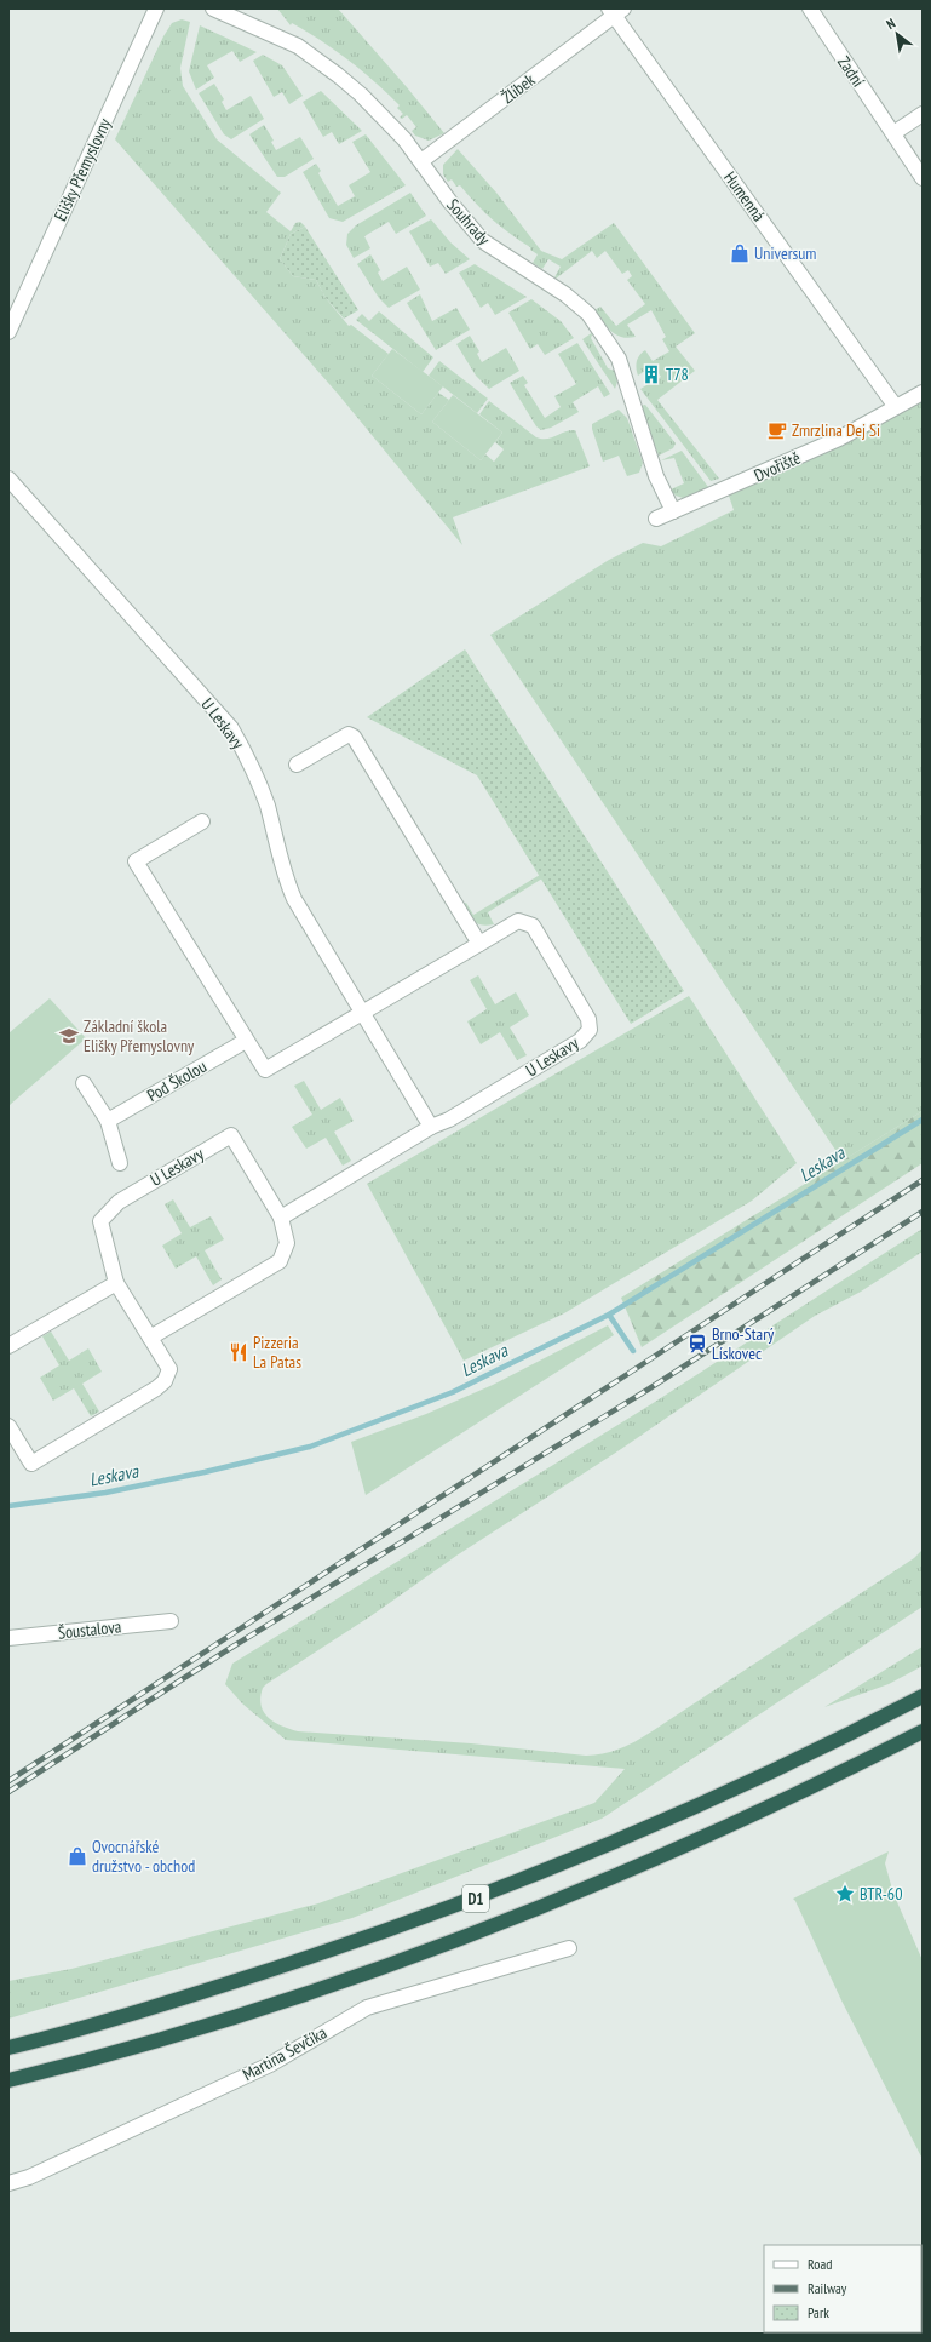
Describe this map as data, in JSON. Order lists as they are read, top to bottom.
{
  "streets": {
    "highway": ["D1"],
    "street": [
      "Zadní",
      "Žlíbek",
      "Elišky Přemyslovny",
      "Humenná",
      "Souhrady",
      "Dvořiště",
      "U Leskavy",
      "Pod Školou",
      "Šoustalova",
      "Martina Ševčíka"
    ]
  },
  "crossings": [
    ["Žlíbek", "Humenná"],
    ["Žlíbek", "Souhrady"],
    ["Humenná", "Dvořiště"],
    ["Souhrady", "Dvořiště"],
    ["U Leskavy", "Pod Školou"]
  ],
  "water": ["Leskava"],
  "places": {
    "shop": ["Universum", "Ovocnářské družstvo - obchod"],
    "building": ["T78"],
    "cafe": ["Zmrzlina Dej Si"],
    "school or university": ["Základní škola Elišky Přemyslovny"],
    "station": ["Brno-Starý Lískovec"],
    "restaurant": ["Pizzeria La Patas"],
    "place": ["BTR-60"]
  },
  "legend": ["Road", "Railway", "Park"],
  "north": "top left"
}
